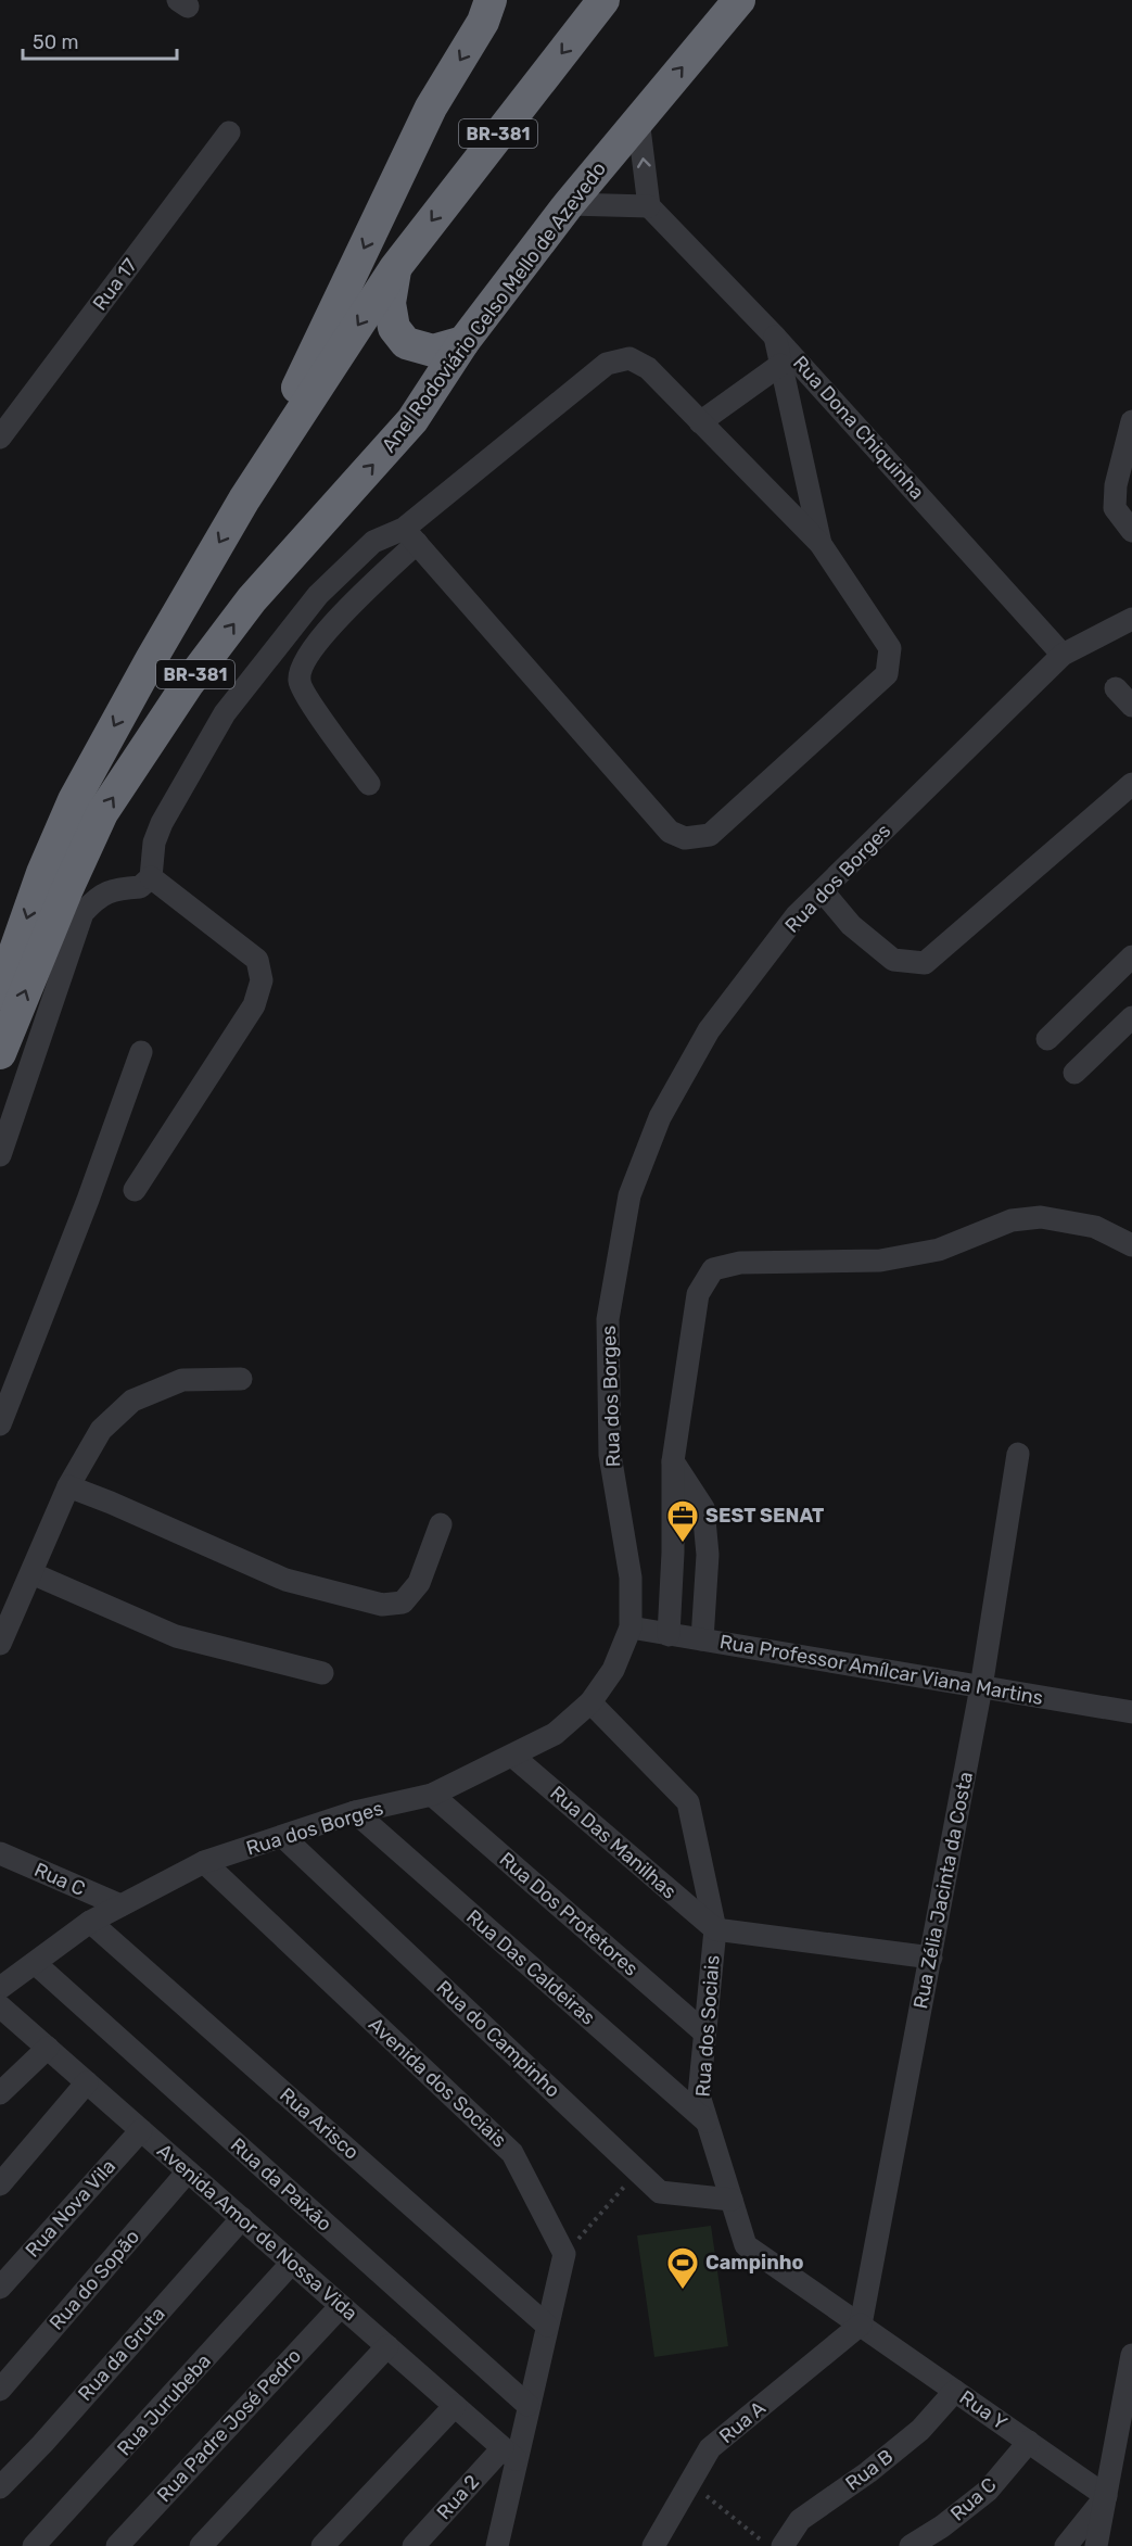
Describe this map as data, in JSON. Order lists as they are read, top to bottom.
{
  "streets": {
    "highway": ["BR-381", "Anel Rodoviário Celso Mello de Azevedo"],
    "street": [
      "Rua 17",
      "Rua Dona Chiquinha",
      "Rua dos Borges",
      "Rua Professor Amílcar Viana Martins",
      "Rua Das Manilhas",
      "Rua C",
      "Rua Zélia Jacinta da Costa",
      "Rua Dos Protetores",
      "Rua Das Caldeiras",
      "Rua dos Sociais",
      "Rua do Campinho",
      "Avenida dos Sociais",
      "Rua Arisco",
      "Rua da Paixão",
      "Rua Nova Vila",
      "Avenida Amor de Nossa Vida",
      "Rua do Sopão",
      "Rua da Gruta",
      "Rua Jurubeba",
      "Rua Y",
      "Rua A",
      "Rua Padre José Pedro",
      "Rua B",
      "Rua 2"
    ]
  },
  "crossings": [
    ["Rua Dona Chiquinha", "Rua dos Borges"],
    ["Rua dos Borges", "Rua Professor Amílcar Viana Martins"],
    ["Rua dos Borges", "Rua Das Manilhas"],
    ["Rua dos Borges", "Rua C"],
    ["Rua dos Borges", "Rua Dos Protetores"],
    ["Rua dos Borges", "Rua Das Caldeiras"],
    ["Rua dos Borges", "Rua dos Sociais"],
    ["Rua dos Borges", "Rua do Campinho"],
    ["Rua dos Borges", "Avenida dos Sociais"],
    ["Rua dos Borges", "Rua Arisco"],
    ["Rua dos Borges", "Rua da Paixão"],
    ["Rua Professor Amílcar Viana Martins", "Rua Zélia Jacinta da Costa"],
    ["Rua Das Manilhas", "Rua dos Sociais"],
    ["Rua C", "Rua Y"],
    ["Rua Zélia Jacinta da Costa", "Rua dos Sociais"],
    ["Rua Zélia Jacinta da Costa", "Rua Y"],
    ["Rua Zélia Jacinta da Costa", "Rua A"],
    ["Rua Dos Protetores", "Rua dos Sociais"],
    ["Rua Das Caldeiras", "Rua dos Sociais"],
    ["Rua dos Sociais", "Rua do Campinho"],
    ["Rua dos Sociais", "Rua Y"],
    ["Rua dos Sociais", "Rua A"],
    ["Rua Nova Vila", "Avenida Amor de Nossa Vida"],
    ["Avenida Amor de Nossa Vida", "Rua do Sopão"],
    ["Avenida Amor de Nossa Vida", "Rua da Gruta"],
    ["Avenida Amor de Nossa Vida", "Rua Jurubeba"],
    ["Avenida Amor de Nossa Vida", "Rua Padre José Pedro"],
    ["Avenida Amor de Nossa Vida", "Rua 2"],
    ["Rua Y", "Rua A"],
    ["Rua Y", "Rua B"]
  ],
  "places": {
    "office": ["SEST SENAT"],
    "sports": ["Campinho"]
  },
  "scale_bar": "50 m"
}
